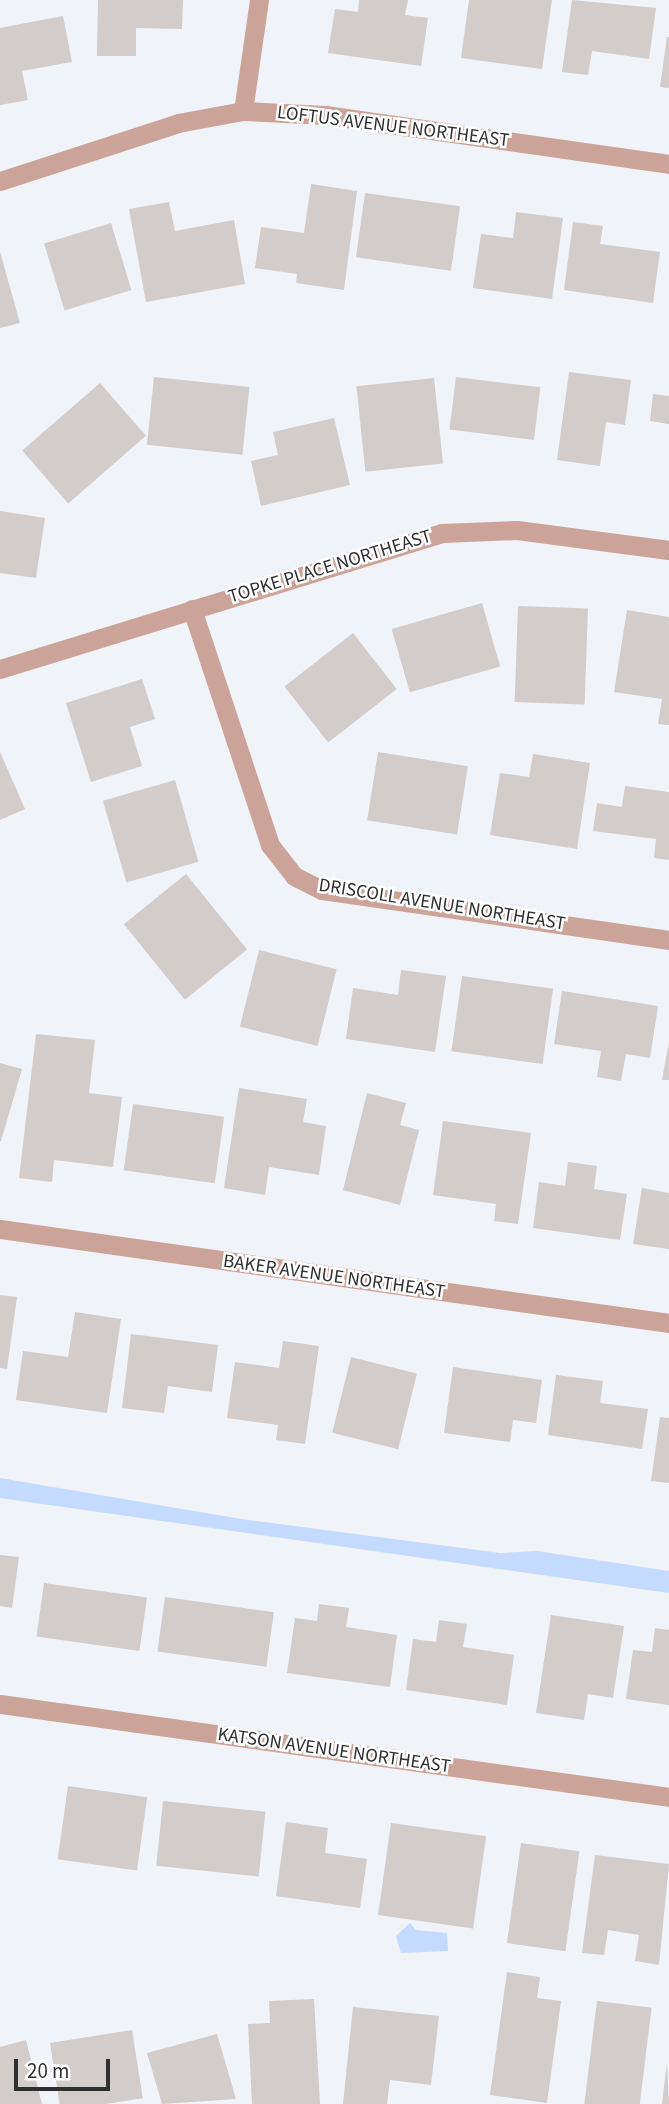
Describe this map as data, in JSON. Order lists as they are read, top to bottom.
{
  "streets": {
    "street": [
      "LOFTUS AVENUE NORTHEAST",
      "TOPKE PLACE NORTHEAST",
      "DRISCOLL AVENUE NORTHEAST",
      "BAKER AVENUE NORTHEAST",
      "KATSON AVENUE NORTHEAST"
    ]
  },
  "crossings": [
    ["TOPKE PLACE NORTHEAST", "DRISCOLL AVENUE NORTHEAST"]
  ],
  "scale_bar": "20 m"
}
